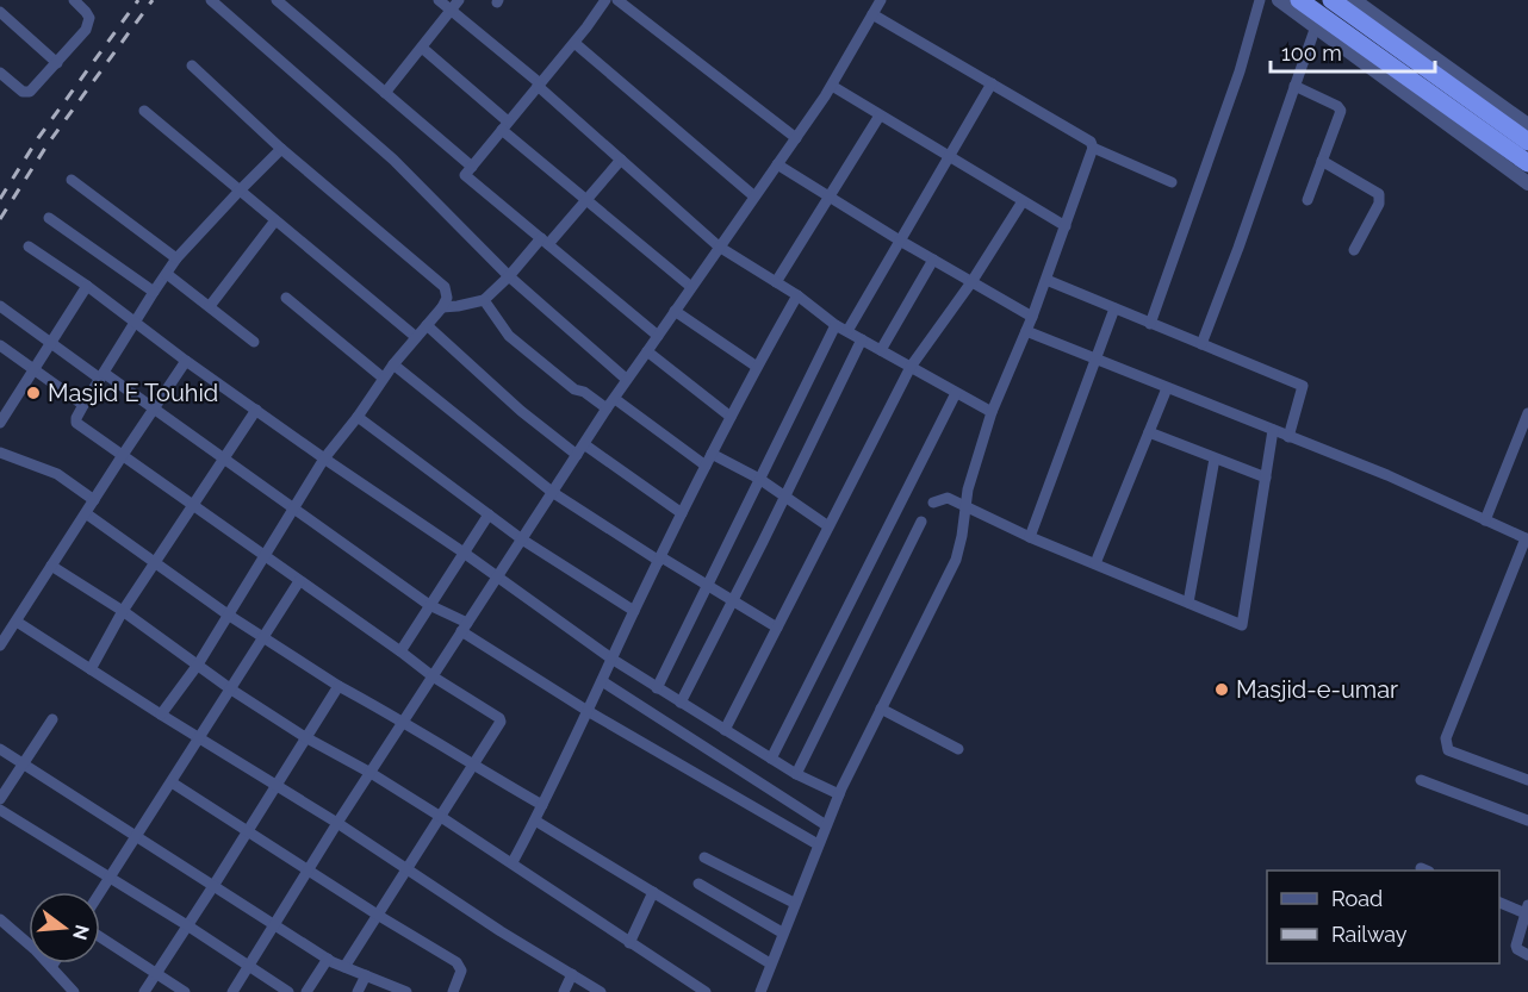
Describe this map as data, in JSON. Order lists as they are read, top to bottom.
{
  "places": ["Masjid E Touhid", "Masjid-e-umar"],
  "legend": ["Road", "Railway"],
  "scale_bar": "100 m",
  "north": "right"
}
